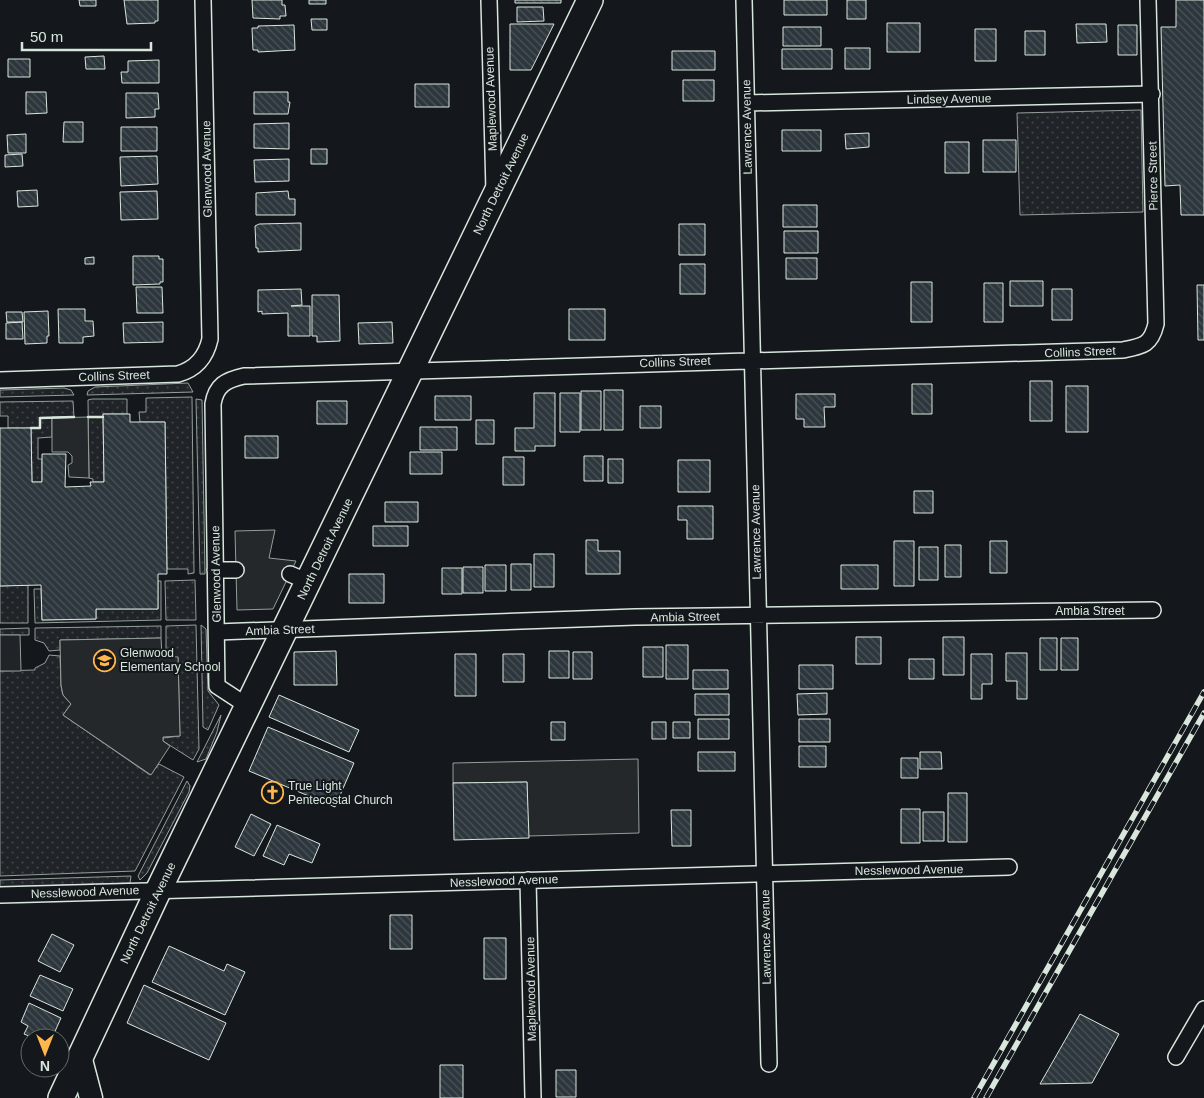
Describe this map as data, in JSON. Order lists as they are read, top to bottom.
{
  "streets": {
    "main road": ["North Detroit Avenue"],
    "street": [
      "Maplewood Avenue",
      "Lindsey Avenue",
      "Lawrence Avenue",
      "Glenwood Avenue",
      "Pierce Street",
      "Collins Street",
      "Ambia Street",
      "Nesslewood Avenue"
    ]
  },
  "crossings": [
    ["Maplewood Avenue", "North Detroit Avenue"],
    ["Maplewood Avenue", "Nesslewood Avenue"],
    ["Lindsey Avenue", "Lawrence Avenue"],
    ["Lindsey Avenue", "Pierce Street"],
    ["Lawrence Avenue", "Collins Street"],
    ["Lawrence Avenue", "Ambia Street"],
    ["Lawrence Avenue", "Nesslewood Avenue"],
    ["Glenwood Avenue", "North Detroit Avenue"],
    ["Glenwood Avenue", "Collins Street"],
    ["Glenwood Avenue", "Ambia Street"],
    ["Pierce Street", "Collins Street"],
    ["North Detroit Avenue", "Collins Street"],
    ["North Detroit Avenue", "Ambia Street"],
    ["North Detroit Avenue", "Nesslewood Avenue"]
  ],
  "places": {
    "school or university": ["Glenwood Elementary School"],
    "church": ["True Light Pentecostal Church"]
  },
  "scale_bar": "50 m",
  "north": "bottom"
}
